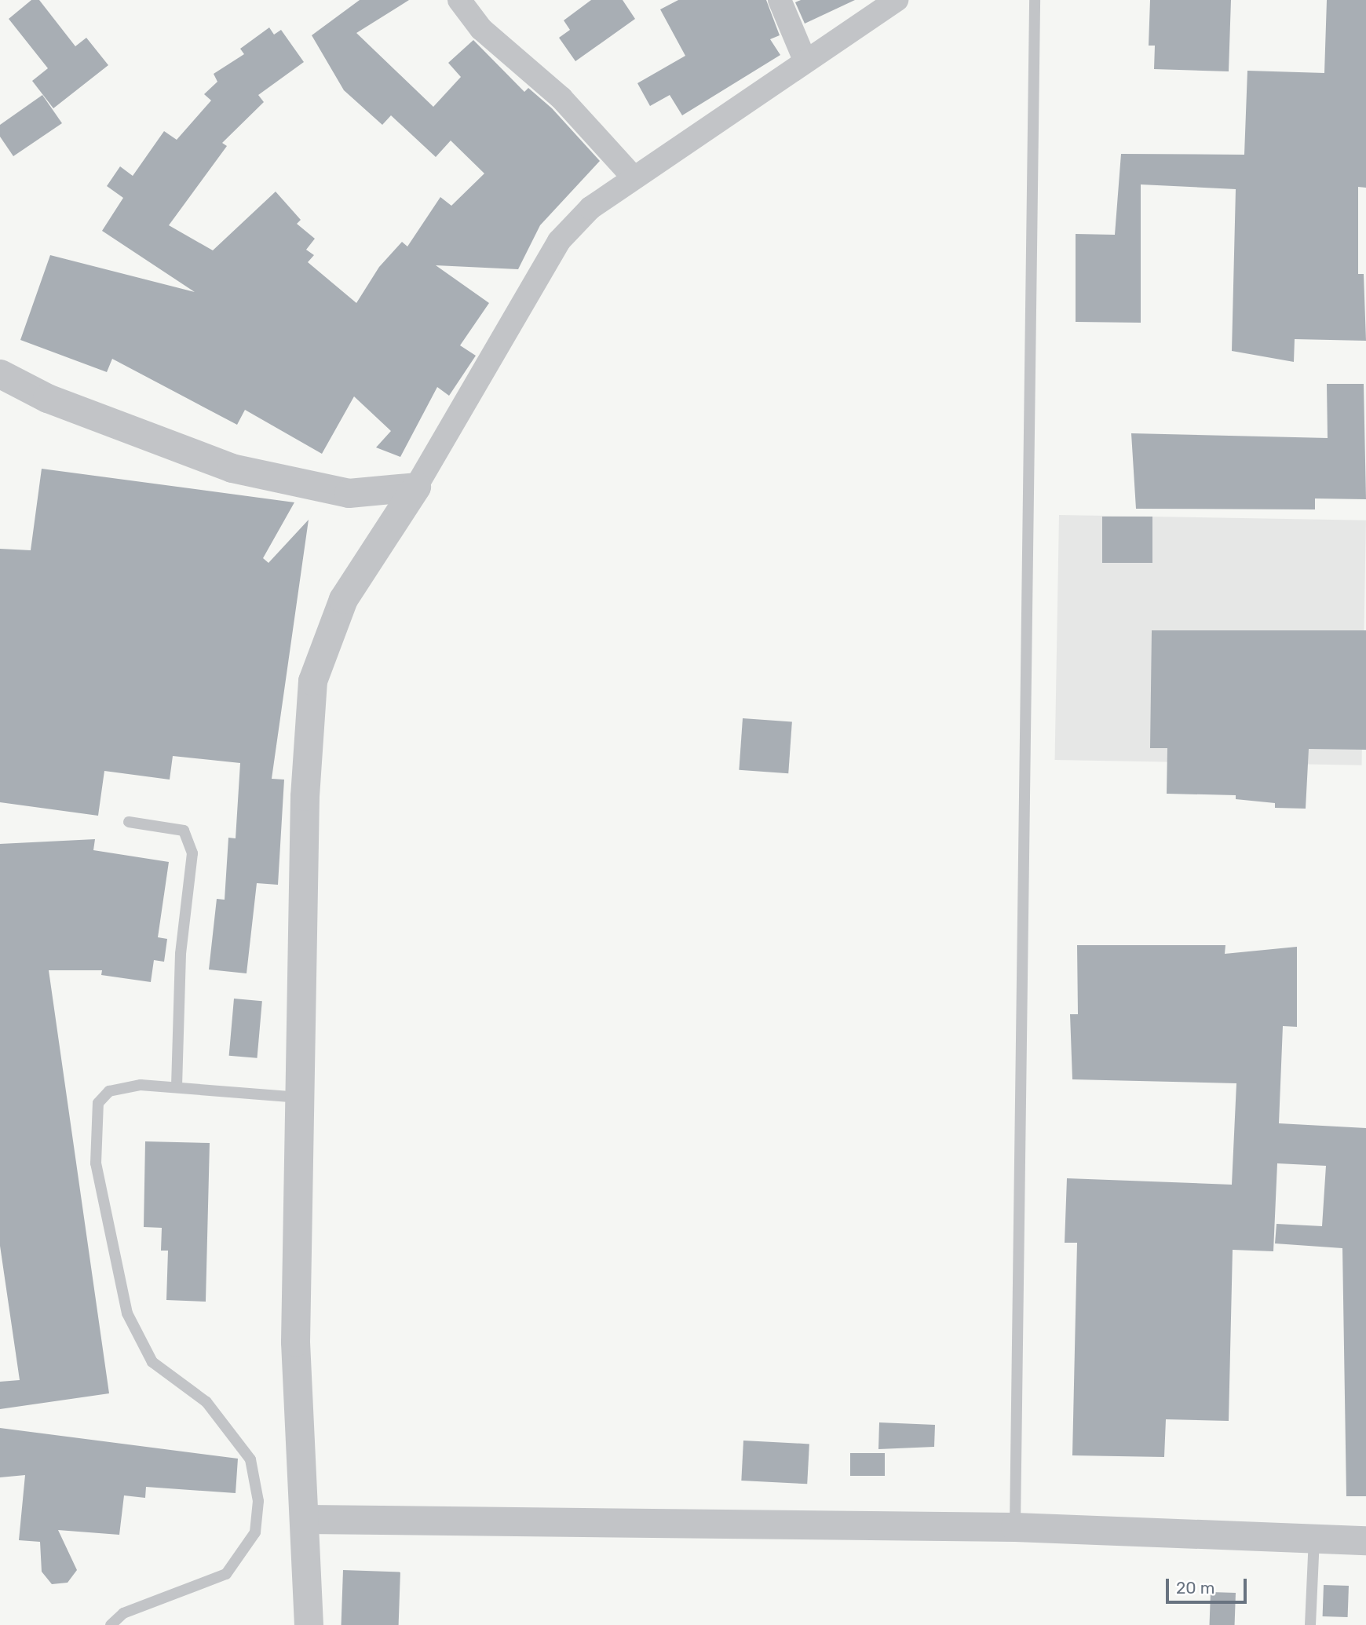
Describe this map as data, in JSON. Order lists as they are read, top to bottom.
{
  "scale_bar": "20 m"
}
